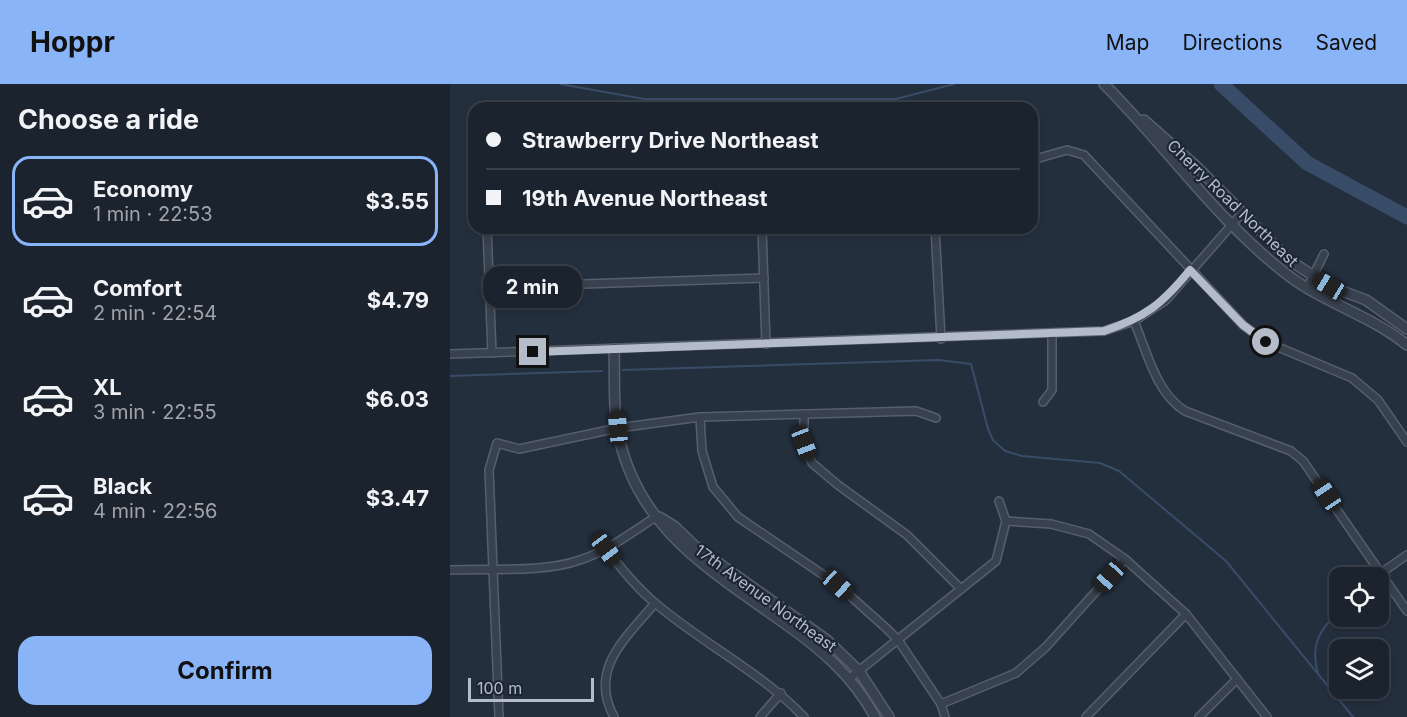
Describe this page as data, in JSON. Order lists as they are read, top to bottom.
{
  "streets": {
    "street": ["Cherry Road Northeast", "17th Avenue Northeast"]
  },
  "scale_bar": "100 m",
  "page": {
    "header": "Hoppr",
    "nav": ["Map", "Directions", "Saved"],
    "heading": "Choose a ride",
    "banner": ["Strawberry Drive Northeast", "19th Avenue Northeast"],
    "list": [
      {
        "name": "Economy",
        "note": "1 min · 22:53",
        "value": "$3.55"
      },
      {
        "name": "Comfort",
        "note": "2 min · 22:54",
        "value": "$4.79"
      },
      {
        "name": "XL",
        "note": "3 min · 22:55",
        "value": "$6.03"
      },
      {
        "name": "Black",
        "note": "4 min · 22:56",
        "value": "$3.47"
      }
    ],
    "bubble": "2 min",
    "buttons": "Confirm",
    "scale": "100 m"
  }
}
